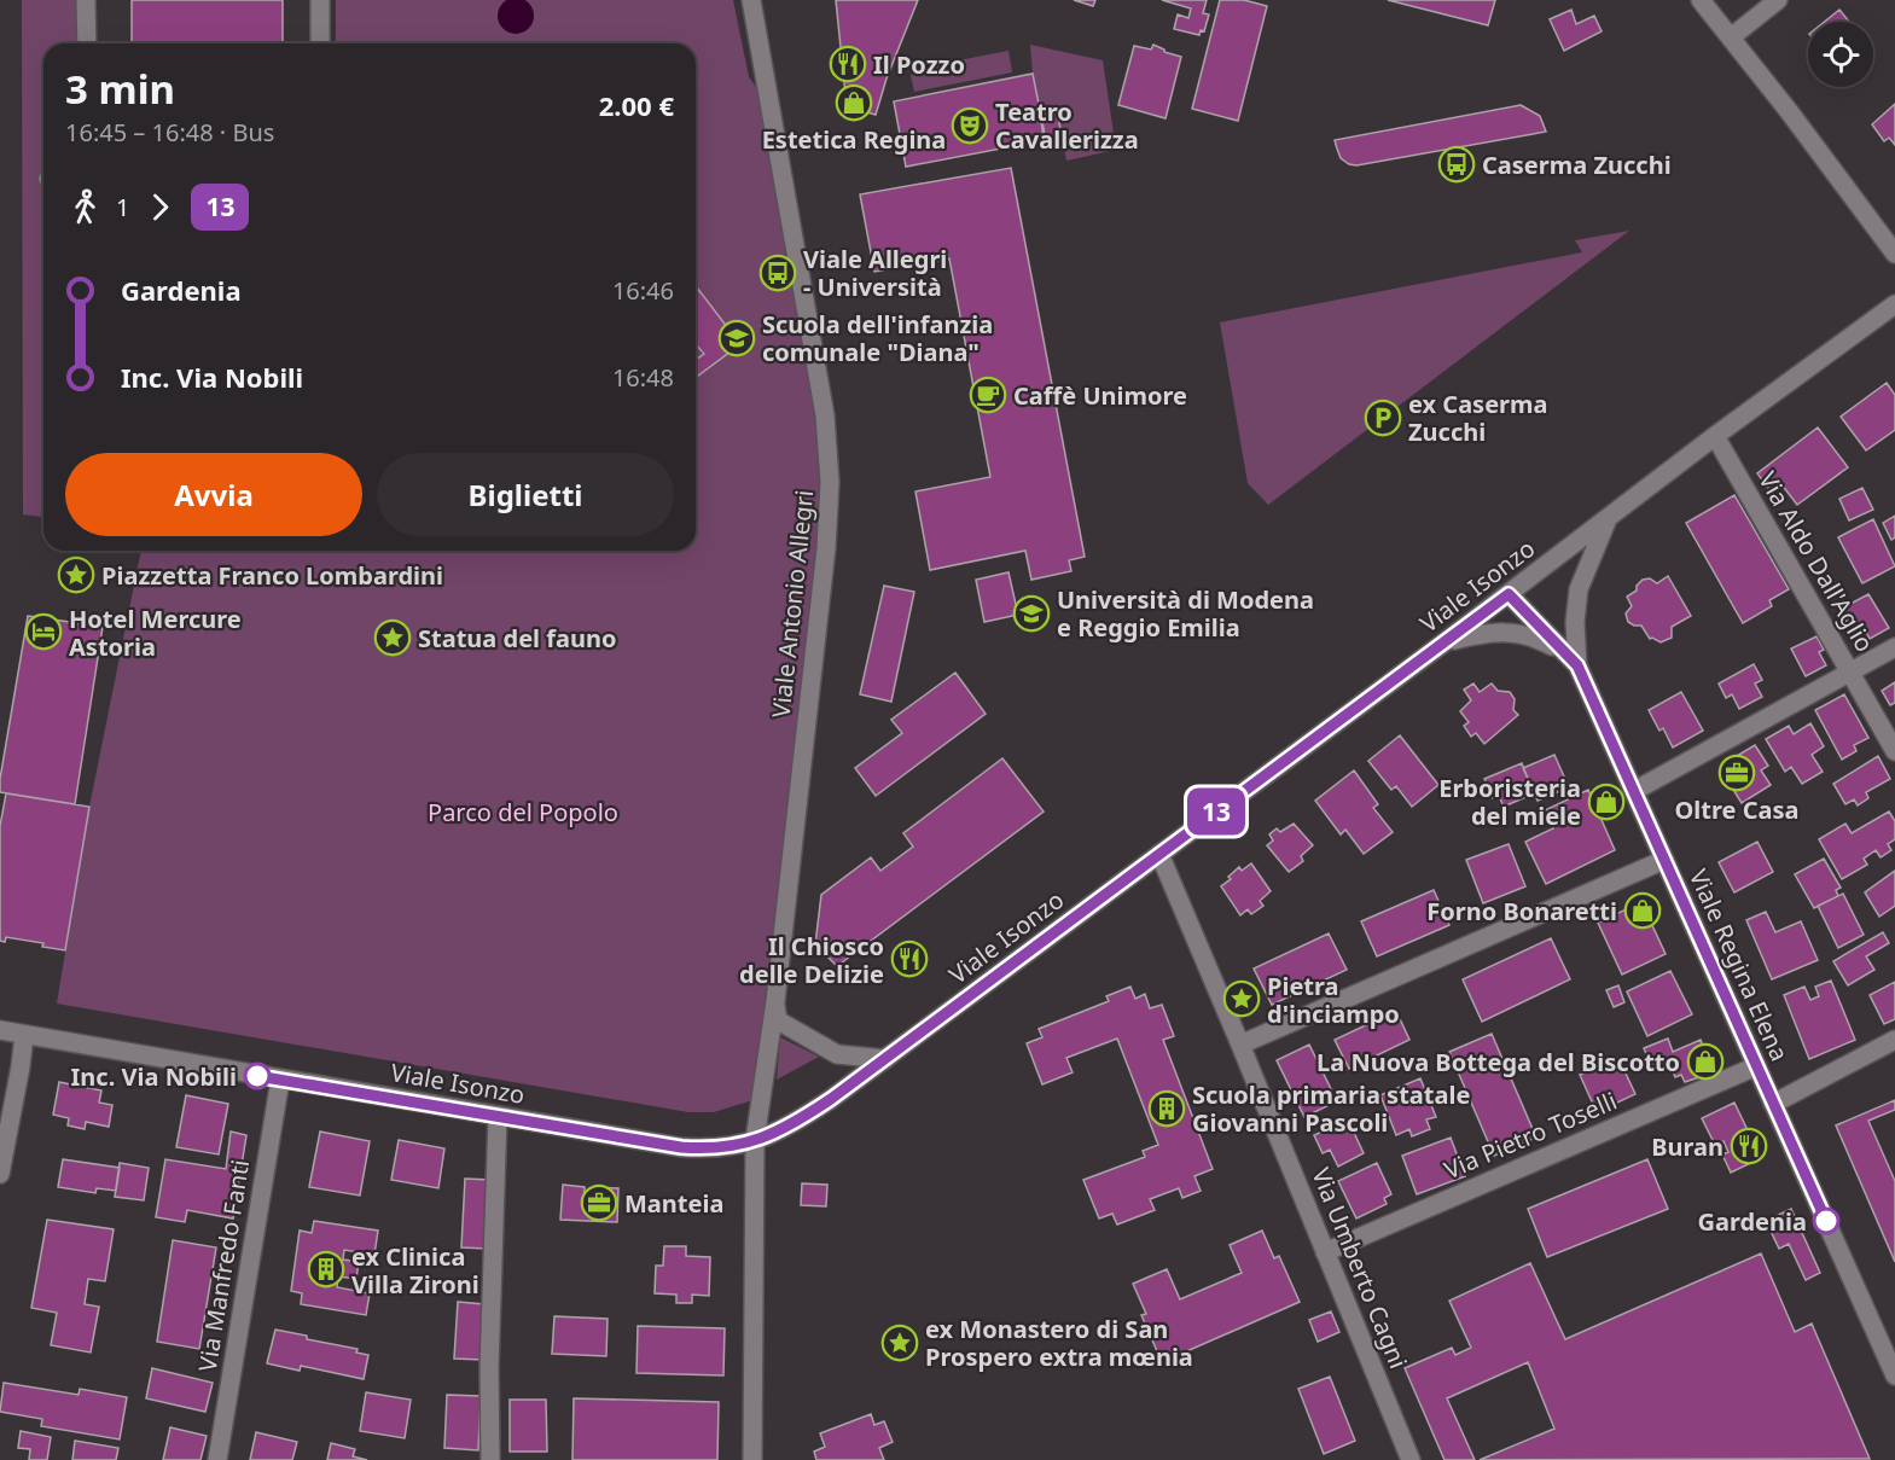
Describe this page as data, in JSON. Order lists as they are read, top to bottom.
{
  "streets": {
    "street": [
      "Via Aldo Dall'Aglio",
      "Viale Isonzo",
      "Viale Antonio Allegri",
      "Viale Regina Elena",
      "Via Pietro Toselli",
      "Via Manfredo Fanti",
      "Via Umberto Cagni"
    ]
  },
  "crossings": [
    ["Via Aldo Dall'Aglio", "Viale Isonzo"],
    ["Viale Isonzo", "Viale Antonio Allegri"],
    ["Viale Isonzo", "Viale Regina Elena"],
    ["Viale Isonzo", "Via Manfredo Fanti"],
    ["Viale Isonzo", "Via Umberto Cagni"],
    ["Viale Regina Elena", "Via Pietro Toselli"],
    ["Via Pietro Toselli", "Via Umberto Cagni"]
  ],
  "parks": ["Parco del Popolo"],
  "places": {
    "restaurant": ["Il Pozzo", "Il Chiosco delle Delizie", "Buran"],
    "shop": [
      "Estetica Regina",
      "Erboristeria del miele",
      "Forno Bonaretti",
      "La Nuova Bottega del Biscotto"
    ],
    "theatre": ["Teatro Cavallerizza"],
    "bus stop": ["Caserma Zucchi", "Viale Allegri - Università"],
    "school or university": ["Scuola dell'infanzia comunale \"Diana\"", "Università di Modena e Reggio Emilia"],
    "cafe": ["Caffè Unimore"],
    "parking": ["ex Caserma Zucchi"],
    "place": [
      "Piazzetta Franco Lombardini",
      "Statua del fauno",
      "Pietra d'inciampo",
      "ex Monastero di San Prospero extra mœnia"
    ],
    "hotel": ["Hotel Mercure Astoria"],
    "office": ["Oltre Casa", "Manteia"],
    "other": ["Inc. Via Nobili", "Gardenia"],
    "building": ["Scuola primaria statale Giovanni Pascoli", "ex Clinica Villa Zironi"]
  },
  "lines": ["bus line 13"],
  "page": {
    "on_map": "13",
    "heading": ["3 min", "16:45 – 16:48 · Bus", "2.00 €"],
    "legs": ["1", "13"],
    "list": [
      {
        "name": "Gardenia",
        "value": "16:46"
      },
      {
        "name": "Inc. Via Nobili",
        "value": "16:48"
      }
    ],
    "buttons": ["Avvia", "Biglietti"]
  }
}
